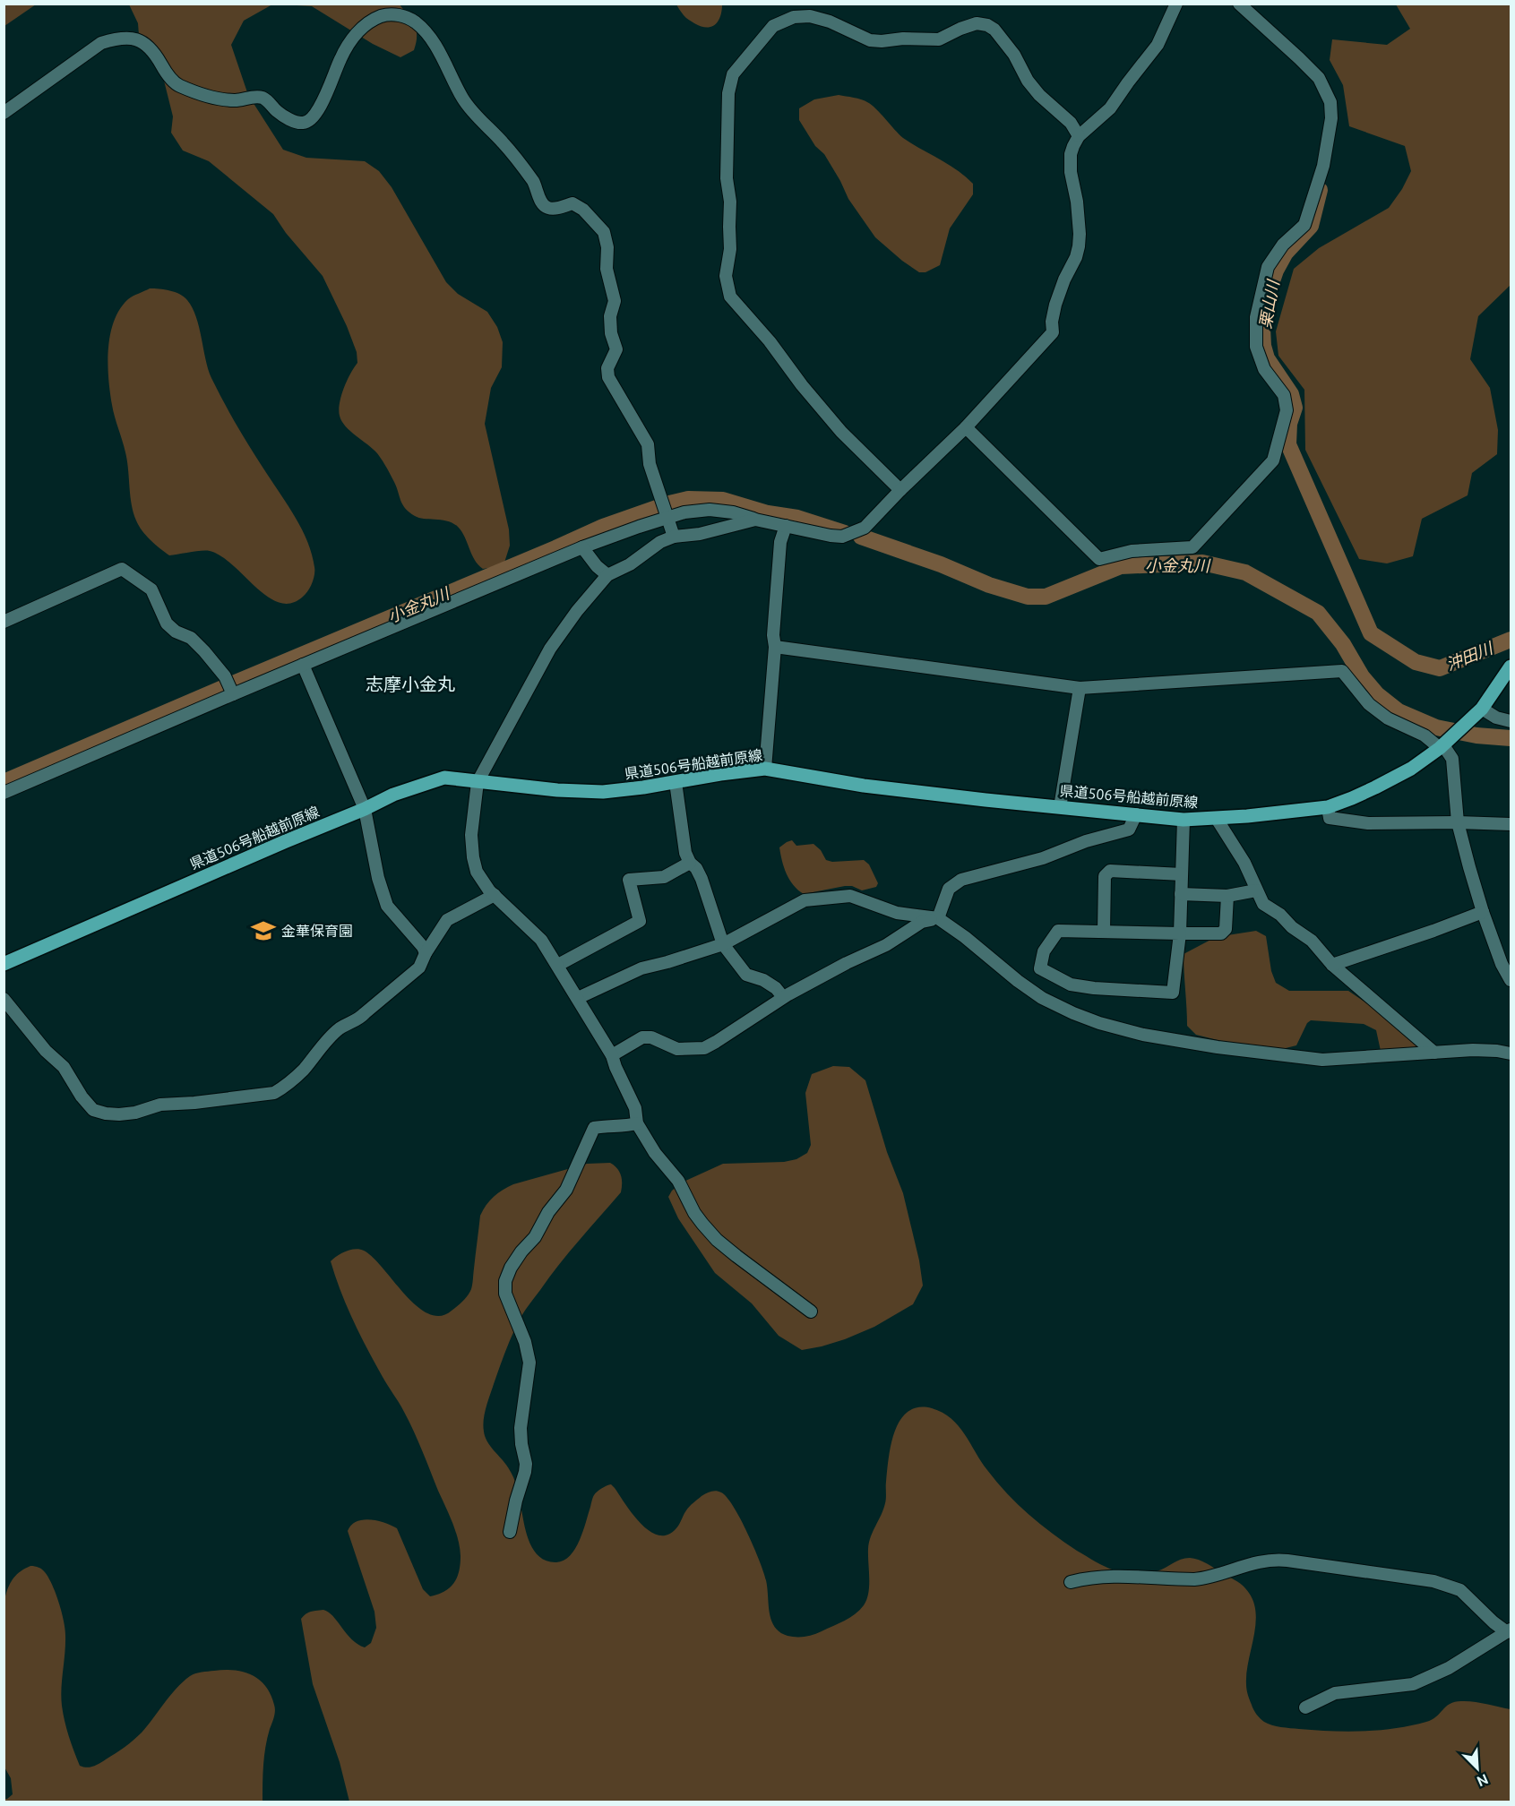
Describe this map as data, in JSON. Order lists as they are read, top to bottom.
{
  "streets": {
    "main road": ["県道506号船越前原線"]
  },
  "districts": ["志摩小金丸"],
  "water": ["栗山川", "小金丸川", "沖田川"],
  "places": {
    "school or university": ["金華保育園"]
  },
  "north": "bottom right"
}
